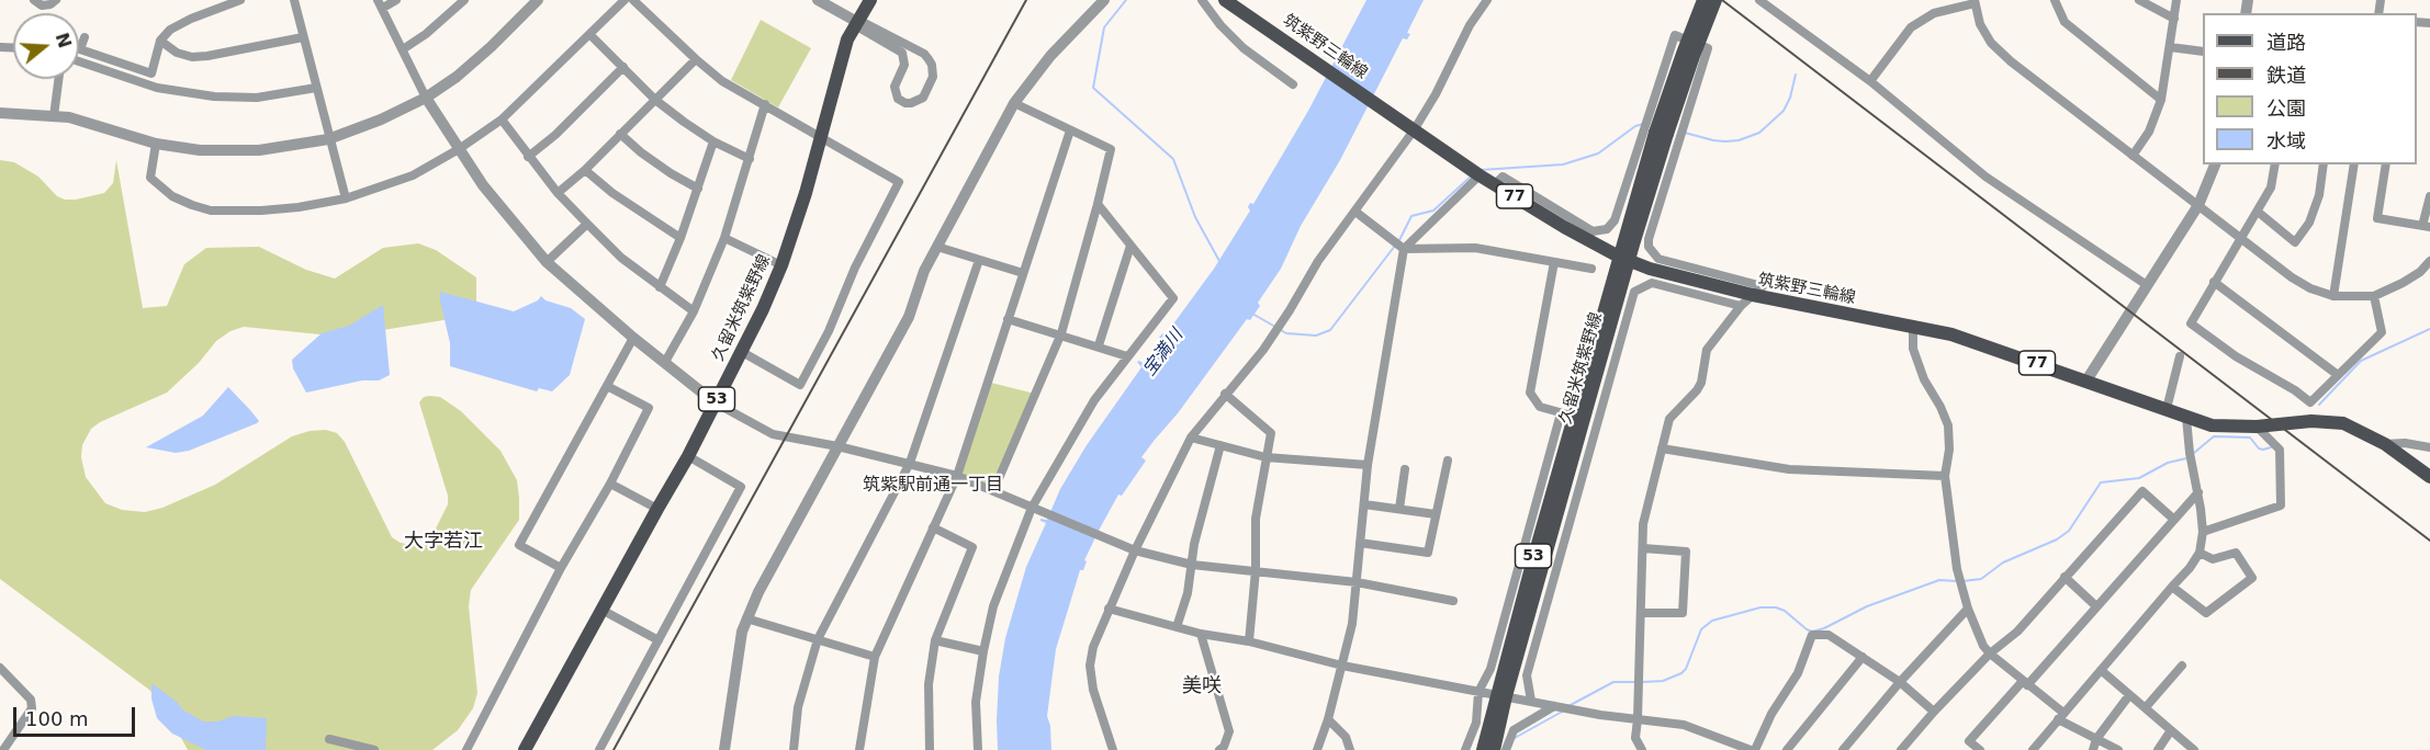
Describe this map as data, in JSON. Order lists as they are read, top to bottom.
{
  "streets": {
    "main road": [
      "筑紫野三輪線",
      "77",
      "久留米筑紫野線",
      "53"
    ]
  },
  "crossings": [
    ["筑紫野三輪線", "久留米筑紫野線"]
  ],
  "districts": ["筑紫駅前通一丁目", "大字若江", "美咲"],
  "water": ["宝満川"],
  "legend": [
    "道路",
    "鉄道",
    "公園",
    "水域"
  ],
  "scale_bar": "100 m",
  "north": "right"
}
